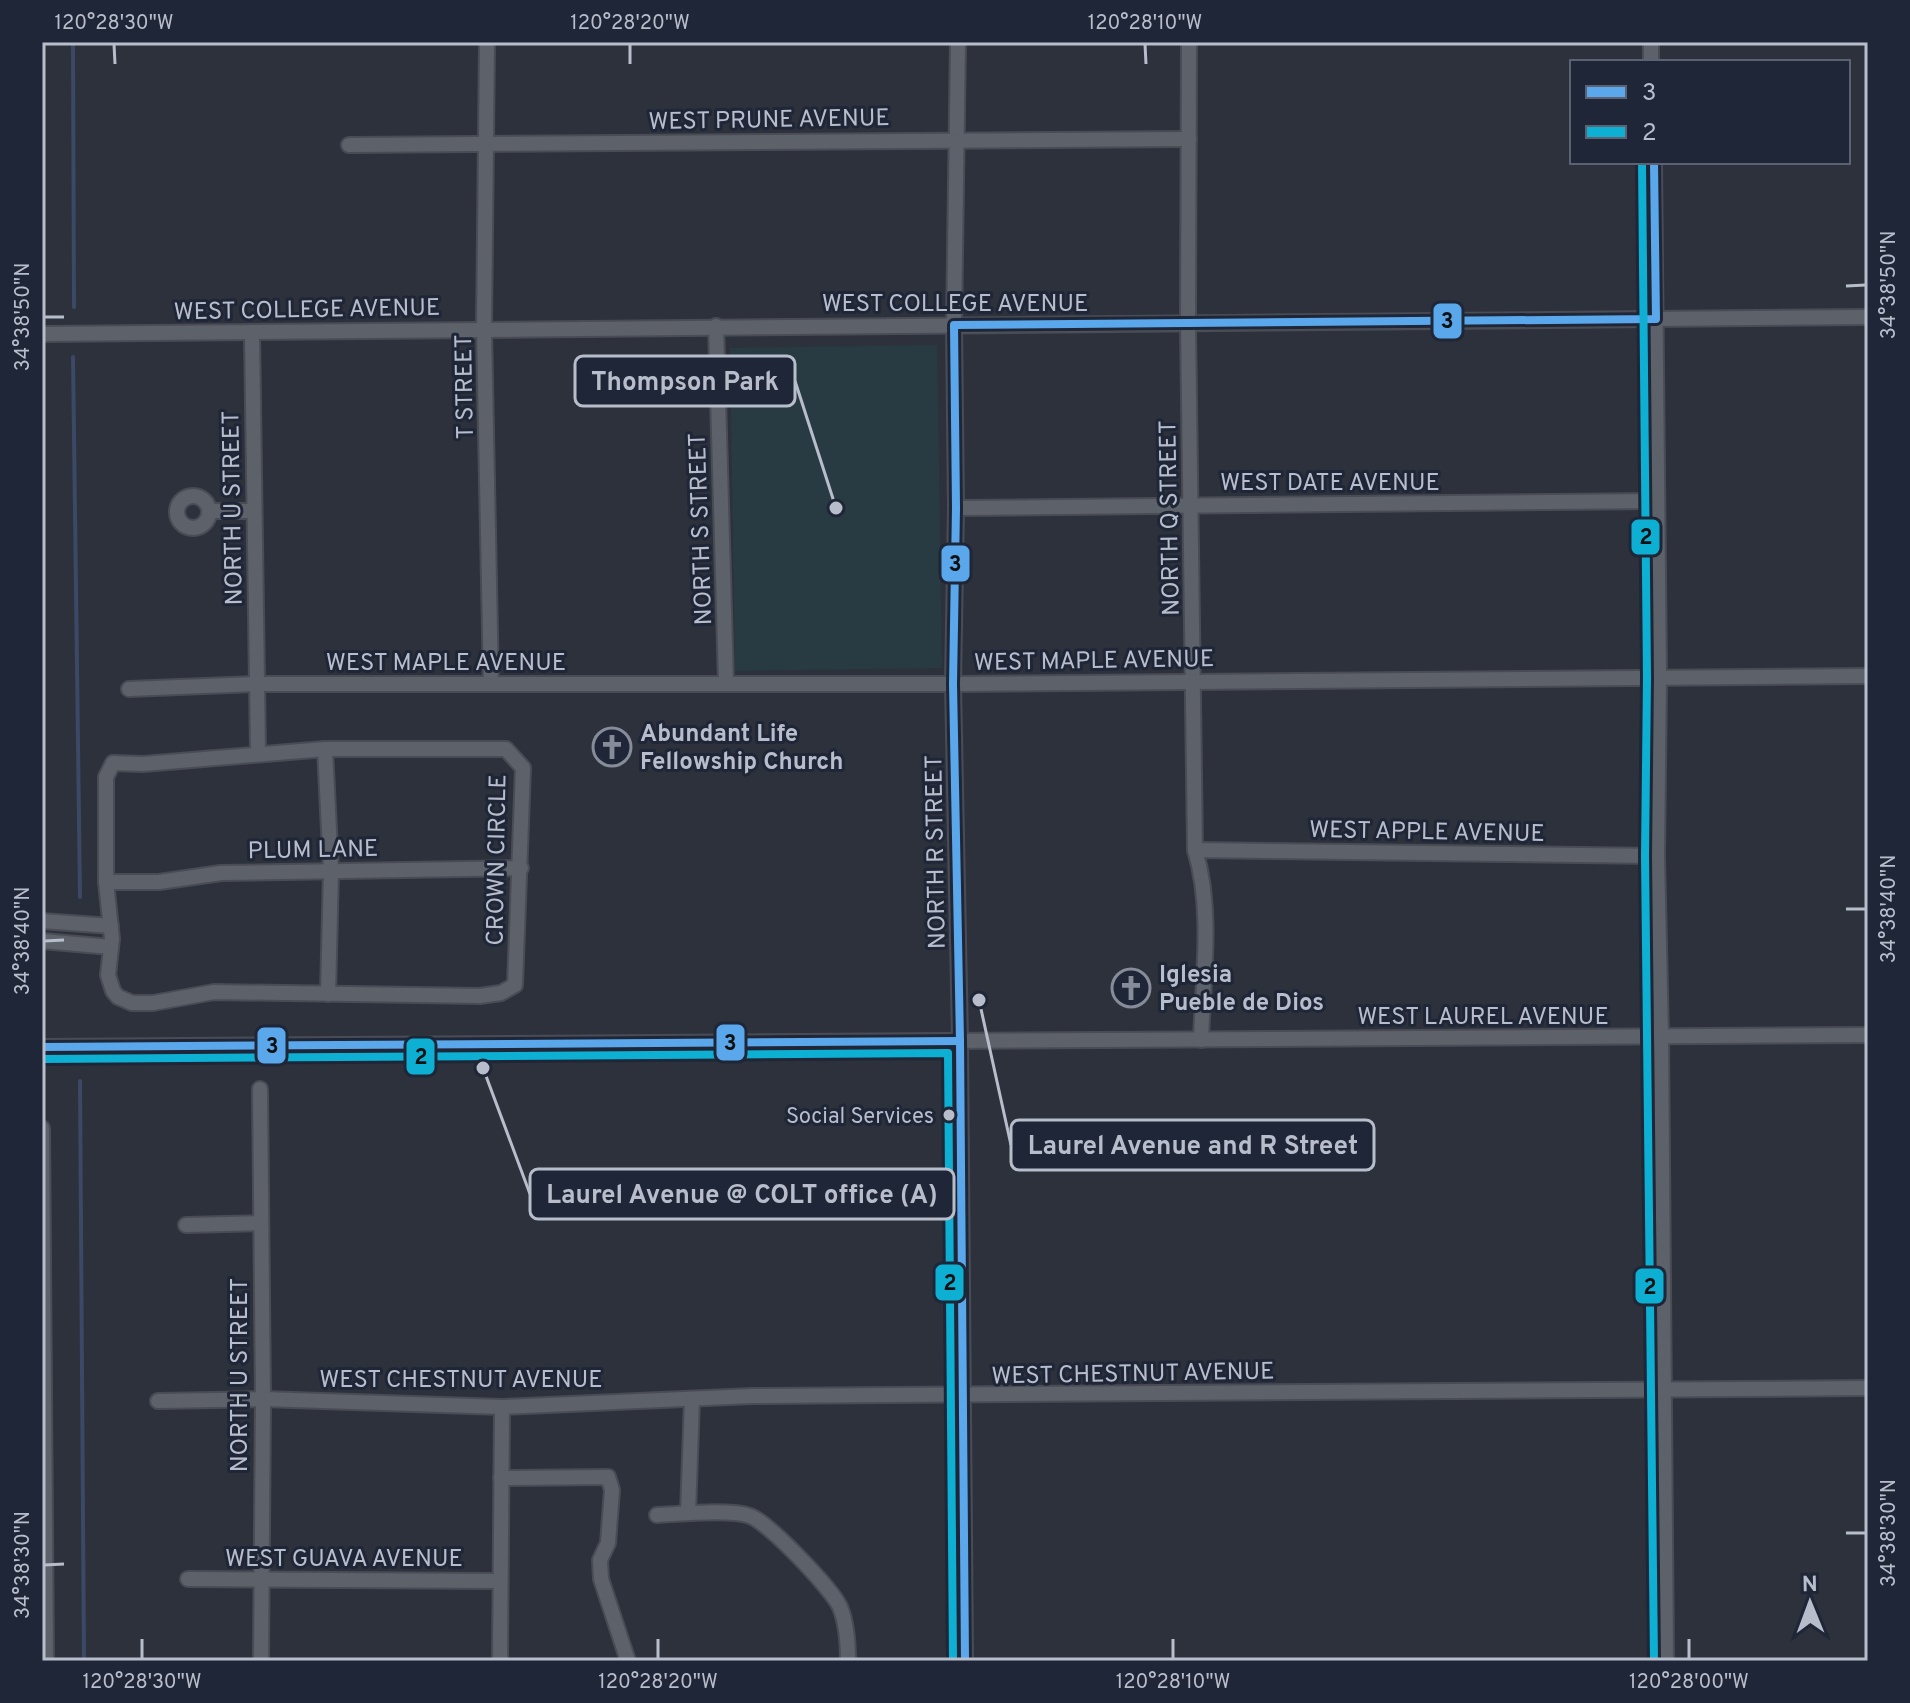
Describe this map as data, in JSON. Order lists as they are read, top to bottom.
{
  "streets": {
    "street": [
      "WEST PRUNE AVENUE",
      "WEST COLLEGE AVENUE",
      "T STREET",
      "WEST DATE AVENUE",
      "NORTH U STREET",
      "NORTH Q STREET",
      "NORTH S STREET",
      "WEST MAPLE AVENUE",
      "WEST APPLE AVENUE",
      "PLUM LANE",
      "NORTH R STREET",
      "CROWN CIRCLE",
      "WEST LAUREL AVENUE",
      "WEST CHESTNUT AVENUE",
      "WEST GUAVA AVENUE"
    ]
  },
  "crossings": [
    ["WEST PRUNE AVENUE", "T STREET"],
    ["WEST PRUNE AVENUE", "NORTH Q STREET"],
    ["WEST PRUNE AVENUE", "NORTH R STREET"],
    ["WEST COLLEGE AVENUE", "T STREET"],
    ["WEST COLLEGE AVENUE", "NORTH U STREET"],
    ["WEST COLLEGE AVENUE", "NORTH Q STREET"],
    ["WEST COLLEGE AVENUE", "NORTH S STREET"],
    ["WEST COLLEGE AVENUE", "NORTH R STREET"],
    ["T STREET", "WEST MAPLE AVENUE"],
    ["WEST DATE AVENUE", "NORTH Q STREET"],
    ["WEST DATE AVENUE", "NORTH R STREET"],
    ["NORTH U STREET", "WEST MAPLE AVENUE"],
    ["NORTH U STREET", "CROWN CIRCLE"],
    ["NORTH U STREET", "WEST CHESTNUT AVENUE"],
    ["NORTH U STREET", "WEST GUAVA AVENUE"],
    ["NORTH Q STREET", "WEST MAPLE AVENUE"],
    ["NORTH Q STREET", "WEST APPLE AVENUE"],
    ["NORTH Q STREET", "WEST LAUREL AVENUE"],
    ["NORTH S STREET", "WEST MAPLE AVENUE"],
    ["WEST MAPLE AVENUE", "NORTH R STREET"],
    ["PLUM LANE", "CROWN CIRCLE"],
    ["NORTH R STREET", "WEST LAUREL AVENUE"],
    ["NORTH R STREET", "WEST CHESTNUT AVENUE"]
  ],
  "places": {
    "other": [
      "Thompson Park",
      "Laurel Avenue and R Street",
      "Laurel Avenue @ COLT office (A)",
      "Social Services"
    ],
    "church": ["Abundant Life Fellowship Church", "Iglesia Pueble de Dios"]
  },
  "lines": ["transit line 3", "transit line 2"],
  "legend": ["3", "2"],
  "north": "top",
  "coordinates": [
    "120°28'30\"W",
    "120°28'20\"W",
    "120°28'10\"W",
    "34°38'50\"N",
    "34°38'40\"N",
    "34°38'30\"N",
    "120°28'00\"W"
  ]
}
